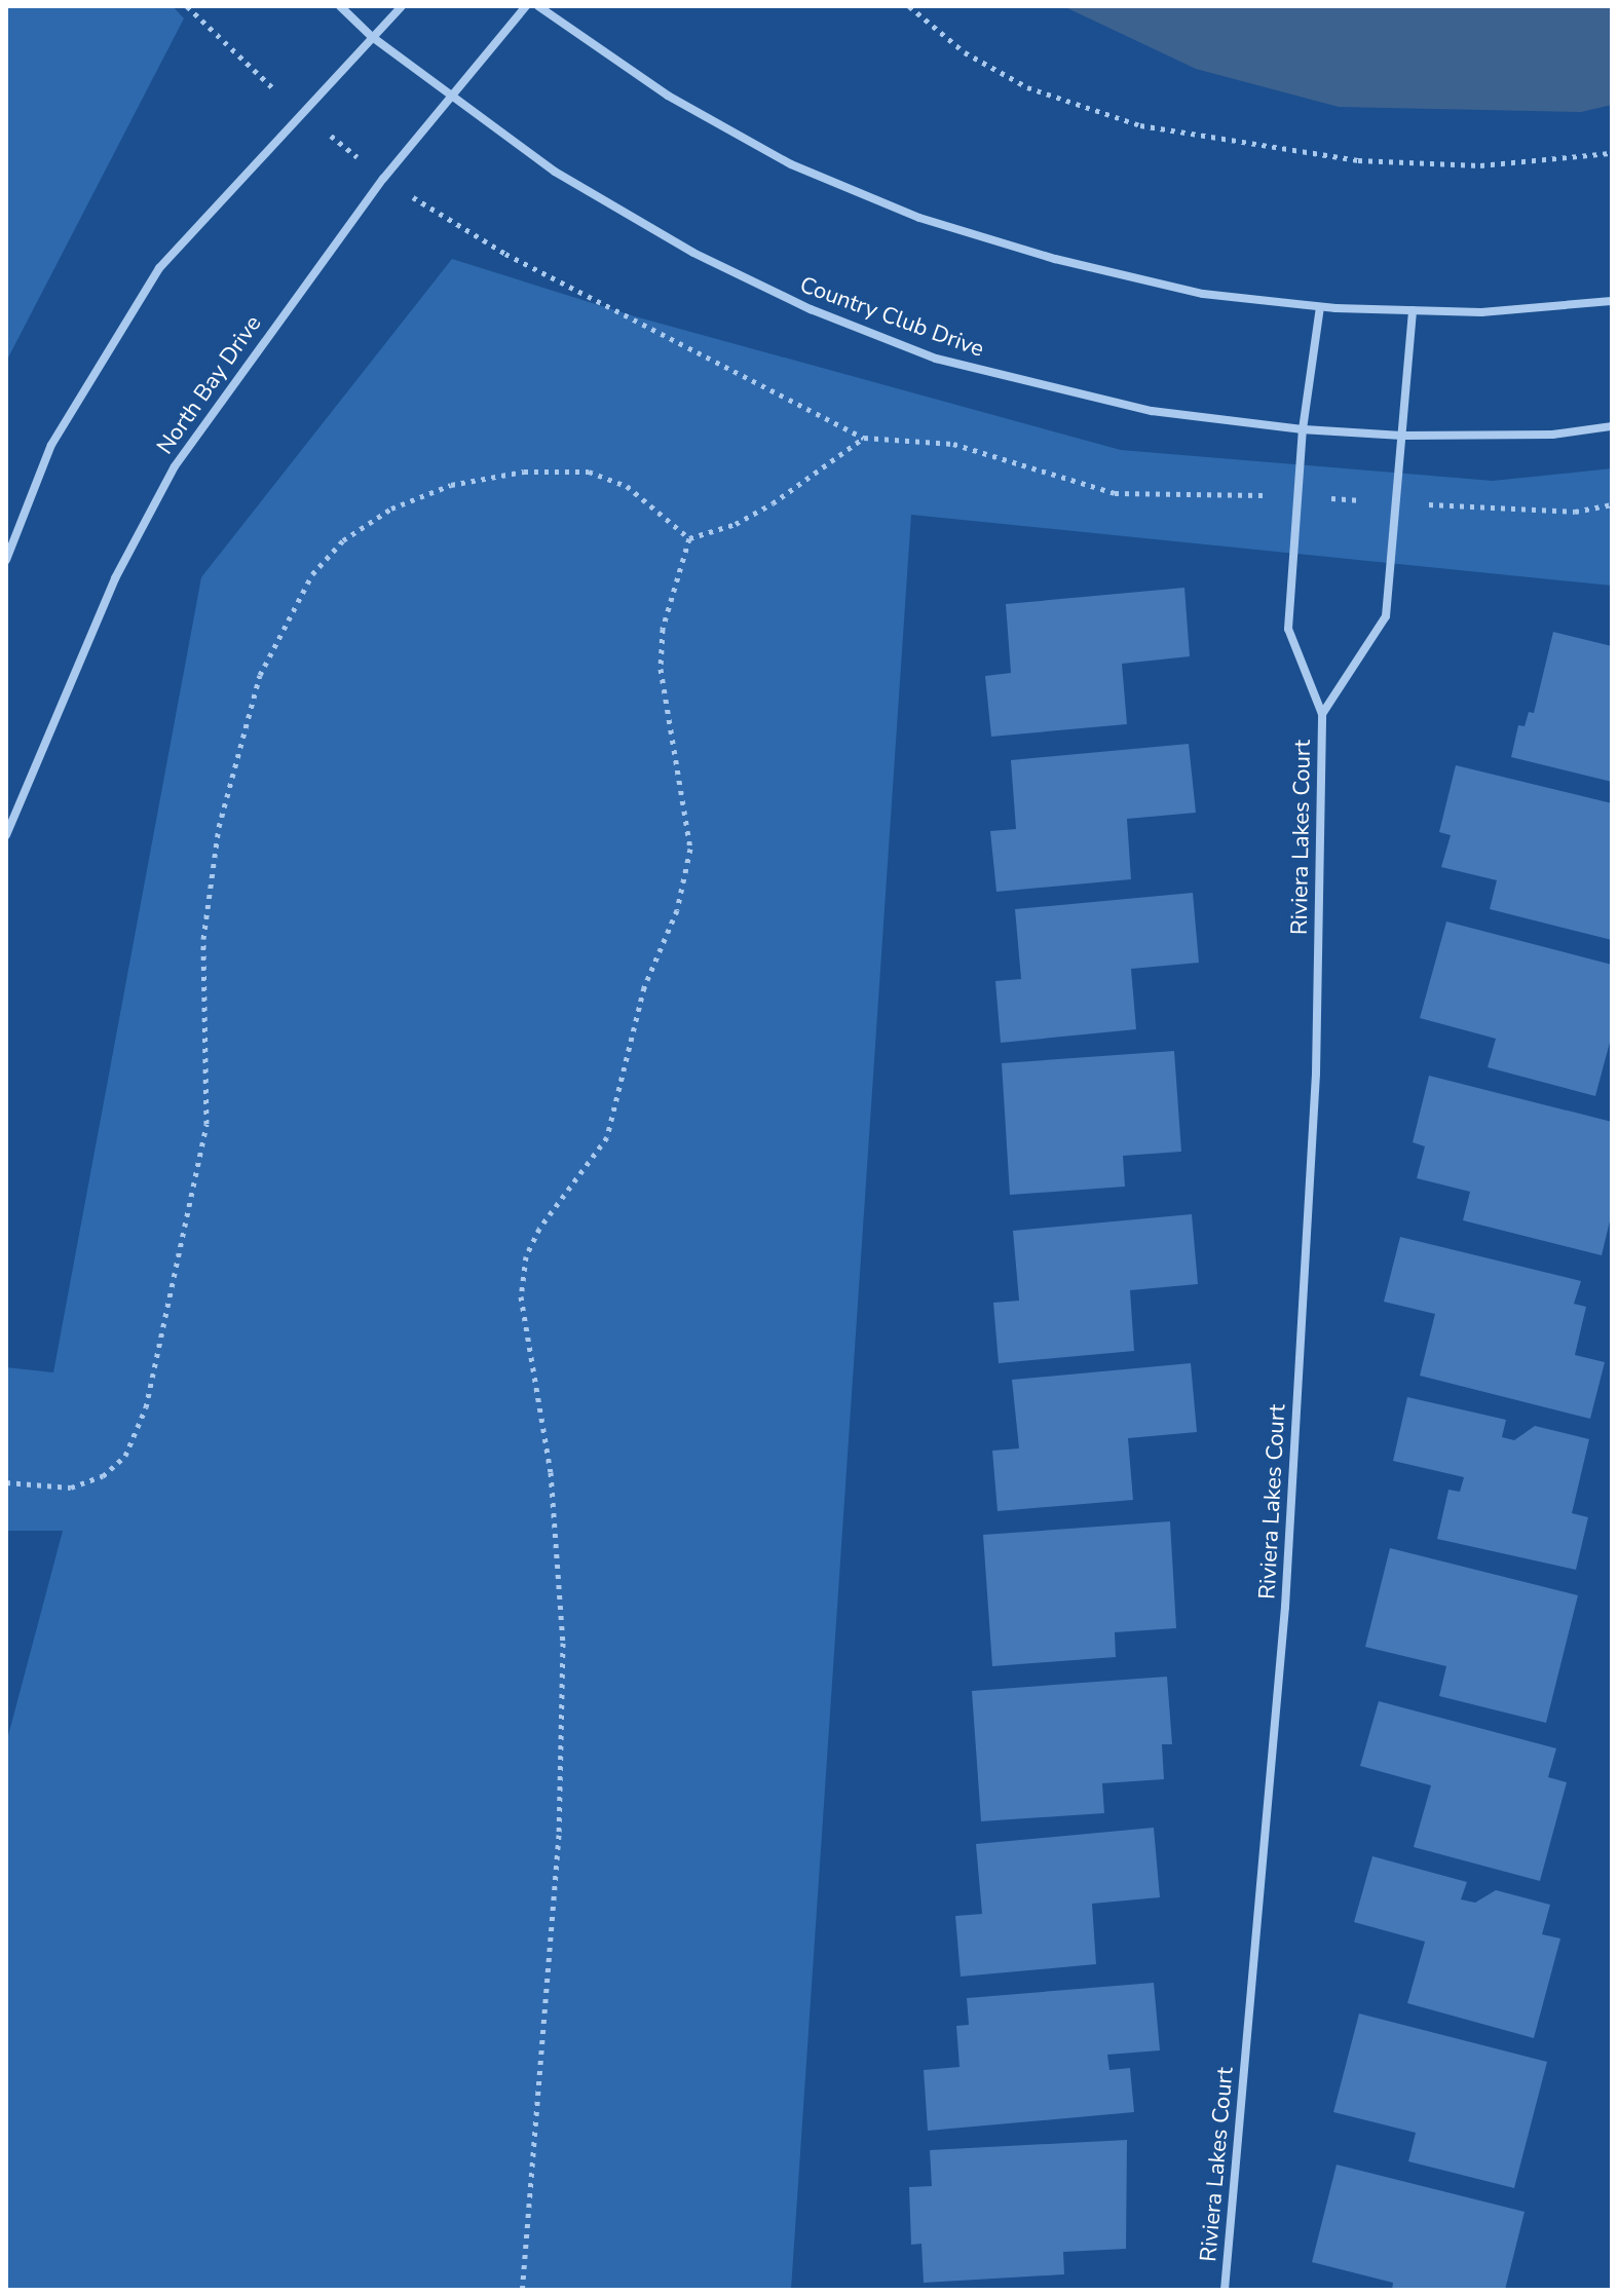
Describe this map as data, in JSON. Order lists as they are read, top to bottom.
{
  "streets": {
    "street": ["Country Club Drive", "North Bay Drive", "Riviera Lakes Court"]
  },
  "crossings": [
    ["Country Club Drive", "North Bay Drive"],
    ["Country Club Drive", "Riviera Lakes Court"]
  ]
}
